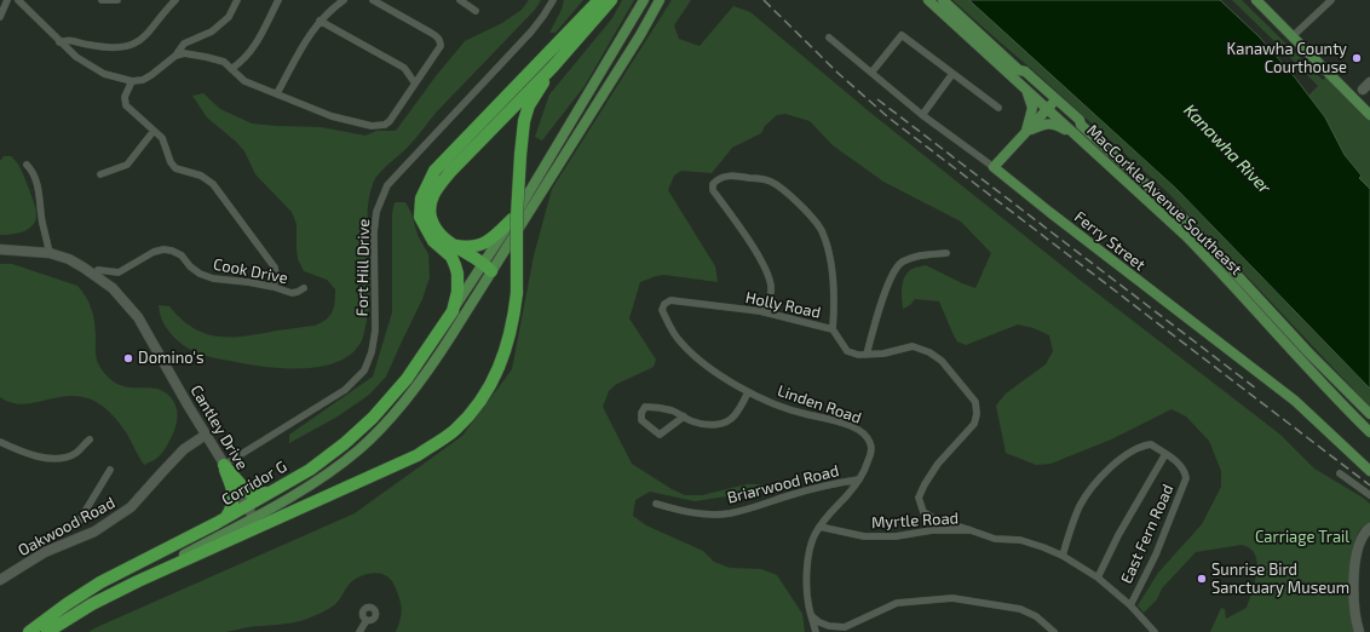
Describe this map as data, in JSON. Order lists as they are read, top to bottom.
{
  "streets": {
    "highway": ["Corridor G"],
    "main road": ["MacCorkle Avenue Southeast", "Ferry Street"],
    "street": [
      "Fort Hill Drive",
      "Cook Drive",
      "Holly Road",
      "Linden Road",
      "Cantley Drive",
      "Briarwood Road",
      "Myrtle Road",
      "Oakwood Road",
      "East Fern Road"
    ]
  },
  "crossings": [
    ["Fort Hill Drive", "Cantley Drive"],
    ["Cook Drive", "Cantley Drive"],
    ["Holly Road", "Linden Road"],
    ["Linden Road", "Briarwood Road"],
    ["Linden Road", "Myrtle Road"],
    ["Cantley Drive", "Corridor G"],
    ["Cantley Drive", "Oakwood Road"],
    ["Myrtle Road", "East Fern Road"]
  ],
  "water": ["Kanawha River"],
  "parks": ["Carriage Trail"],
  "places": ["Kanawha County Courthouse", "Domino's", "Sunrise Bird Sanctuary Museum"]
}
